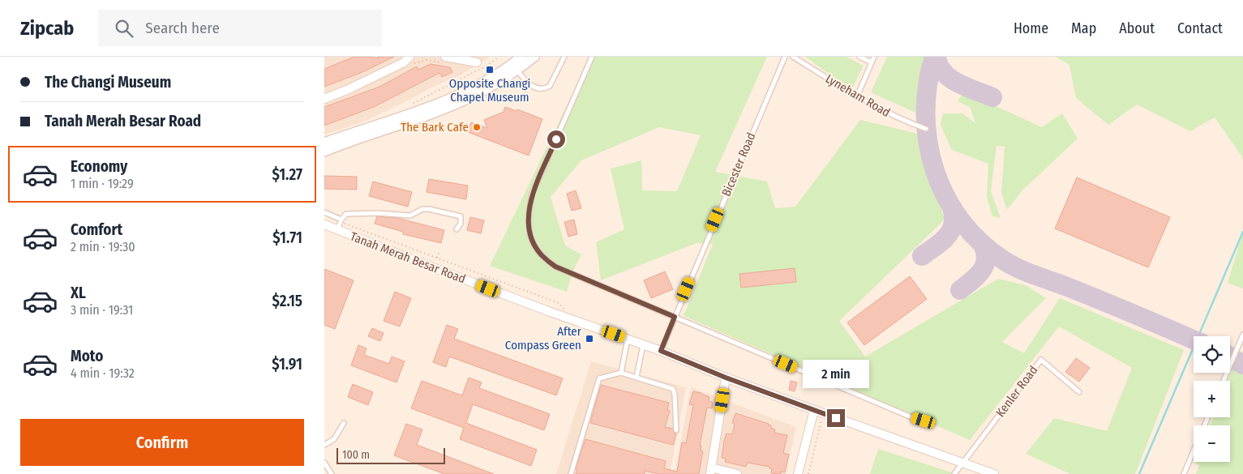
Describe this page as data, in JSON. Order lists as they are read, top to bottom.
{
  "streets": {
    "street": ["Tanah Merah Besar Road"],
    "lane": ["Lyneham Road", "Bicester Road", "Kenler Road"]
  },
  "crossings": [
    ["Bicester Road", "Tanah Merah Besar Road"],
    ["Tanah Merah Besar Road", "Kenler Road"]
  ],
  "places": {
    "transit": ["Opposite Changi Chapel Museum", "After Compass Green"],
    "other": ["The Bark Cafe"]
  },
  "scale_bar": "100 m",
  "page": {
    "header": "Zipcab",
    "search": "Search here",
    "nav": [
      "Home",
      "Map",
      "About",
      "Contact"
    ],
    "banner": ["The Changi Museum", "Tanah Merah Besar Road"],
    "list": [
      {
        "name": "Economy",
        "note": "1 min · 19:29",
        "value": "$1.27"
      },
      {
        "name": "Comfort",
        "note": "2 min · 19:30",
        "value": "$1.71"
      },
      {
        "name": "XL",
        "note": "3 min · 19:31",
        "value": "$2.15"
      },
      {
        "name": "Moto",
        "note": "4 min · 19:32",
        "value": "$1.91"
      }
    ],
    "map_buttons": ["+", "−"],
    "bubble": "2 min",
    "buttons": "Confirm",
    "scale": "100 m"
  }
}
